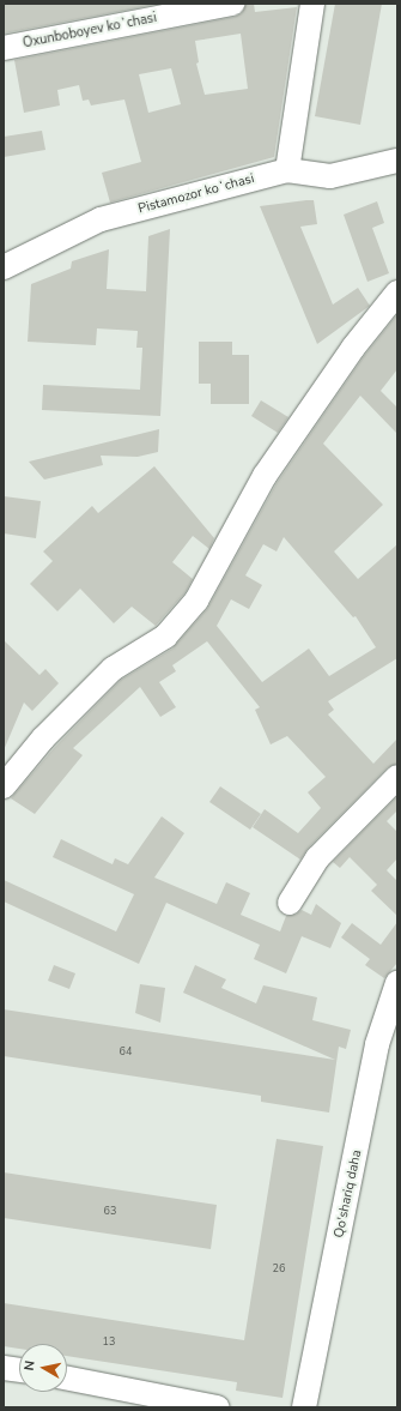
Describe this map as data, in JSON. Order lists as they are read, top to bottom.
{
  "streets": {
    "street": ["Oxunboboyev koʻchasi", "Pistamozor koʻchasi", "Qo'shariq daha"]
  },
  "house_numbers": [
    "64",
    "63",
    "26",
    "13"
  ],
  "north": "left"
}
